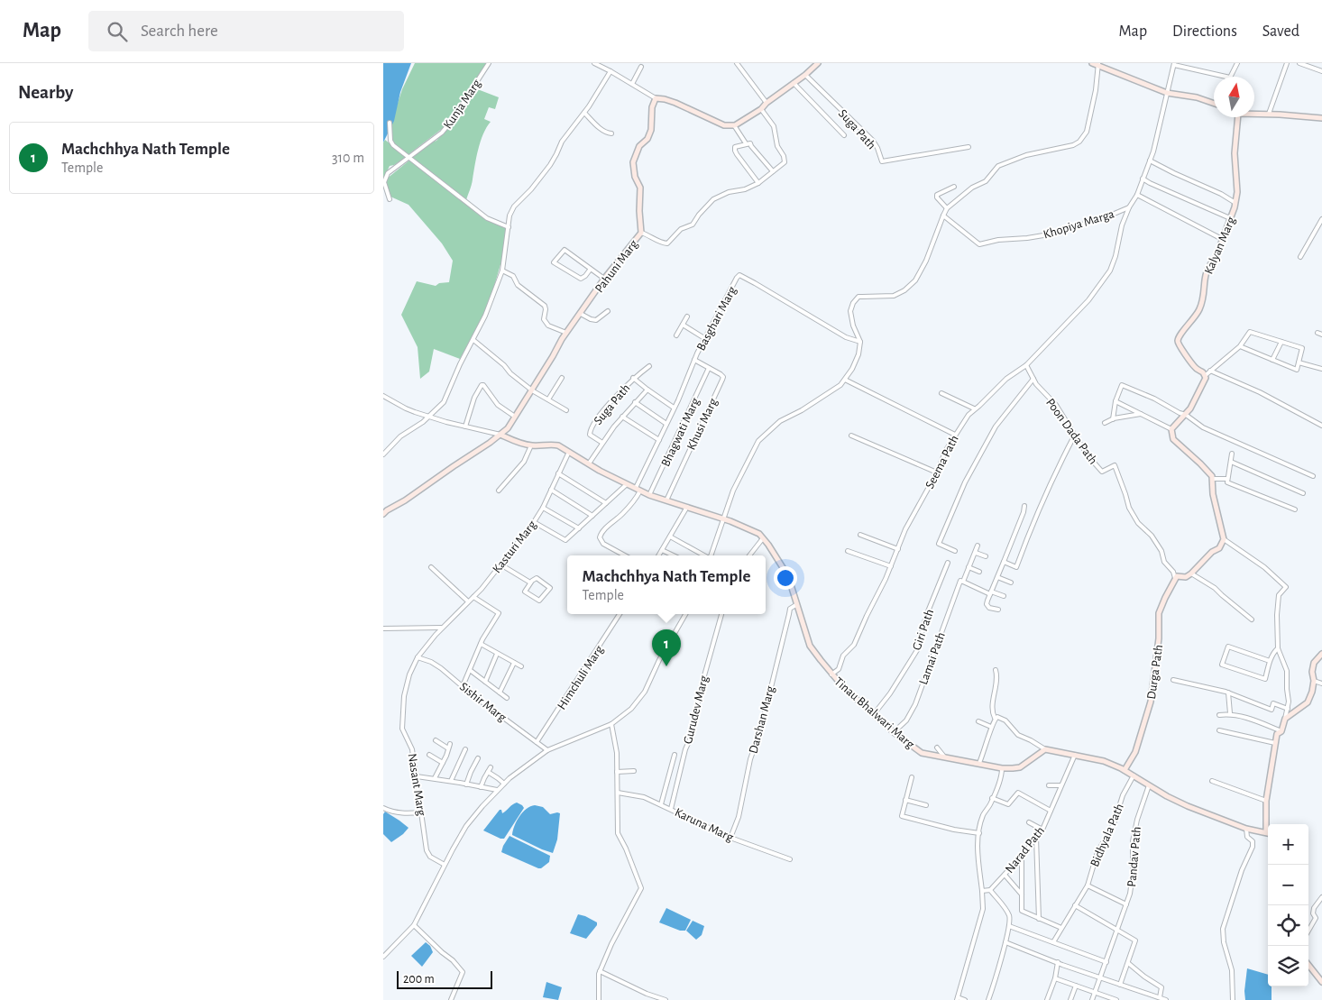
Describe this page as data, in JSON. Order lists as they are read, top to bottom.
{
  "streets": {
    "street": [
      "Kunja Marg",
      "Suga Path",
      "Khopiya Marga",
      "Kalyan Marg",
      "Pahuni Marg",
      "Basghari Marg",
      "Khusi Marg",
      "Poon Dada Path",
      "Bhagwati Marg",
      "Seema Path",
      "Kasturi Marg",
      "Giri Path",
      "Lamai Path",
      "Durga Path",
      "Himchuli Marg",
      "Sishir Marg",
      "Gurudev Marg",
      "Tinau Bhalwari Marg",
      "Darshan Marg",
      "Nasant Marg",
      "Karuna Marg",
      "Bidhyala Path",
      "Narad Path",
      "Pandav Path"
    ]
  },
  "crossings": [
    ["Khopiya Marga", "Seema Path"],
    ["Pahuni Marg", "Tinau Bhalwari Marg"],
    ["Basghari Marg", "Khusi Marg"],
    ["Basghari Marg", "Tinau Bhalwari Marg"],
    ["Khusi Marg", "Bhagwati Marg"],
    ["Khusi Marg", "Tinau Bhalwari Marg"],
    ["Poon Dada Path", "Seema Path"],
    ["Poon Dada Path", "Durga Path"],
    ["Bhagwati Marg", "Tinau Bhalwari Marg"],
    ["Seema Path", "Tinau Bhalwari Marg"],
    ["Kasturi Marg", "Tinau Bhalwari Marg"],
    ["Kasturi Marg", "Nasant Marg"],
    ["Giri Path", "Tinau Bhalwari Marg"],
    ["Lamai Path", "Tinau Bhalwari Marg"],
    ["Himchuli Marg", "Sishir Marg"],
    ["Sishir Marg", "Nasant Marg"],
    ["Gurudev Marg", "Karuna Marg"],
    ["Tinau Bhalwari Marg", "Darshan Marg"],
    ["Darshan Marg", "Karuna Marg"]
  ],
  "scale_bar": "200 m",
  "north": "top",
  "page": {
    "header": "Map",
    "search": "Search here",
    "nav": ["Map", "Directions", "Saved"],
    "heading": "Nearby",
    "list": [
      {
        "mark": "1",
        "name": "Machchhya Nath Temple",
        "note": "Temple",
        "value": "310 m"
      }
    ],
    "popup": ["Machchhya Nath Temple", "Temple"],
    "pins": "1",
    "map_buttons": ["+", "−"],
    "scale": "200 m"
  }
}
